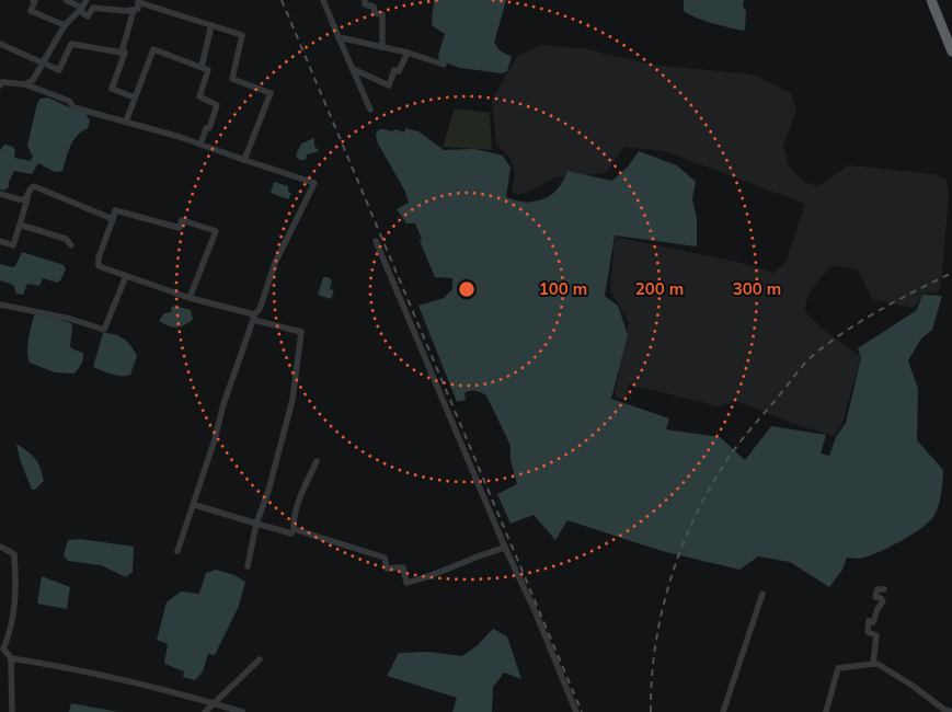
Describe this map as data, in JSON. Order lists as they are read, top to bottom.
{
  "rings": ["100 m", "200 m", "300 m"]
}
